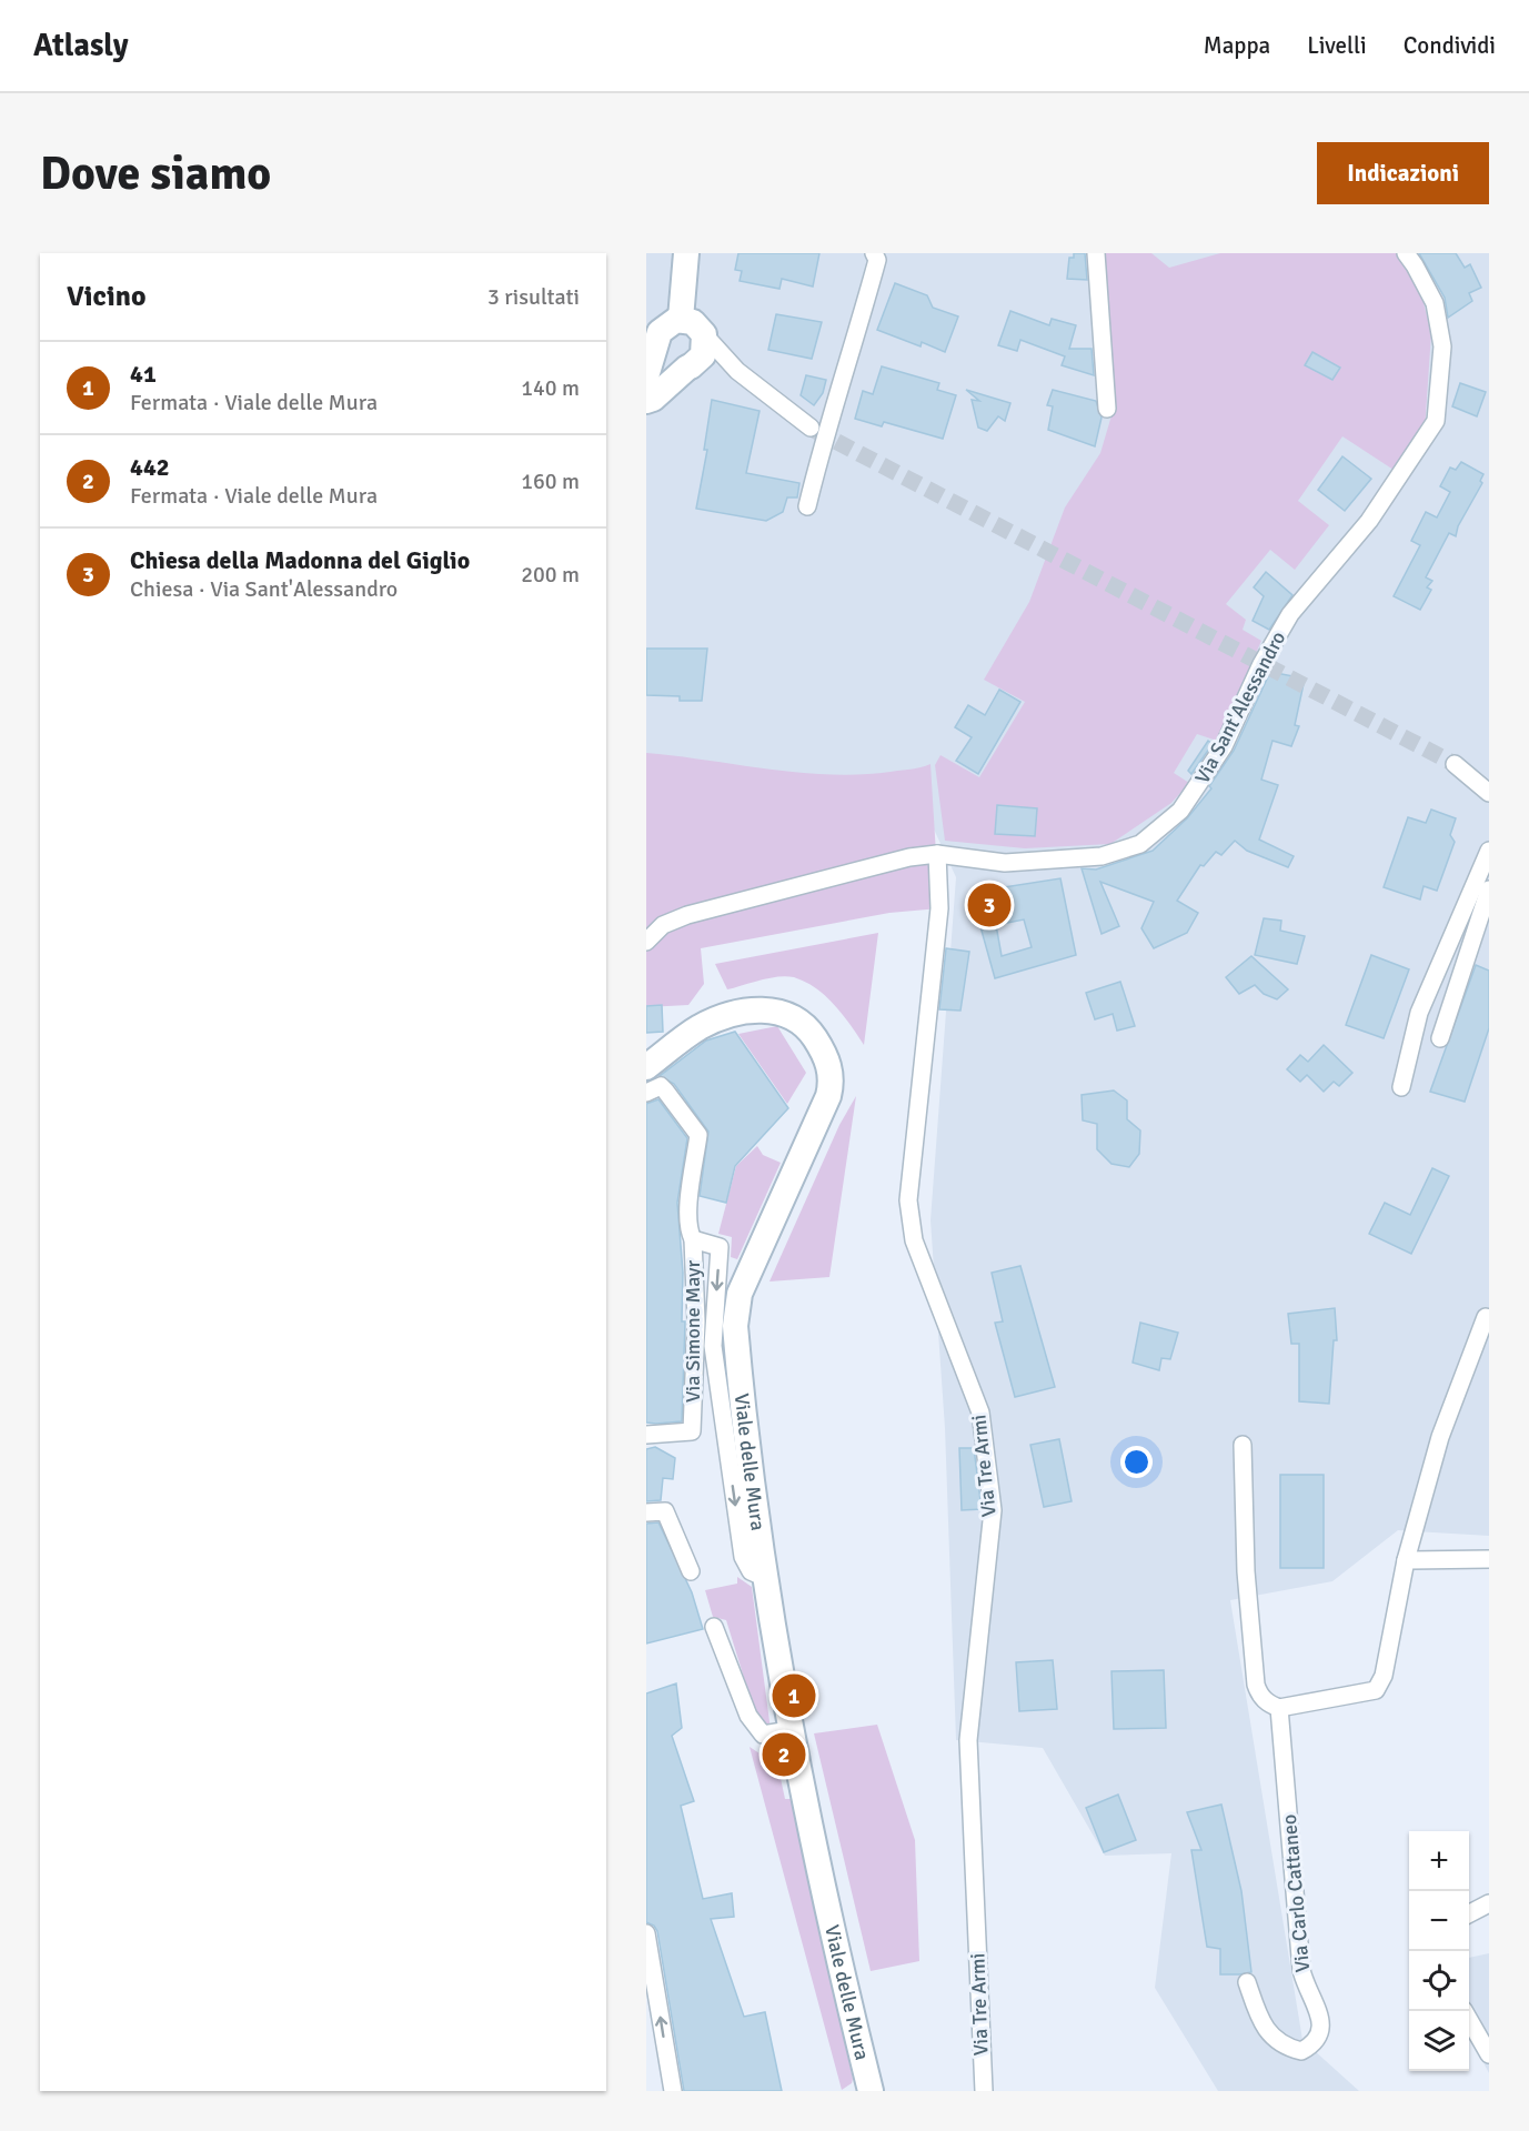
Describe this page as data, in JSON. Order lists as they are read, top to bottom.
{
  "streets": {
    "street": [
      "Via Sant'Alessandro",
      "Via Simone Mayr",
      "Viale delle Mura",
      "Via Tre Armi",
      "Via Carlo Cattaneo"
    ]
  },
  "crossings": [
    ["Via Sant'Alessandro", "Via Tre Armi"],
    ["Via Simone Mayr", "Viale delle Mura"]
  ],
  "one_way": ["Via Simone Mayr"],
  "page": {
    "header": "Atlasly",
    "nav": ["Mappa", "Livelli", "Condividi"],
    "buttons": "Indicazioni",
    "title": "Dove siamo",
    "heading": ["Vicino", "3 risultati"],
    "list": [
      {
        "mark": "1",
        "name": "41",
        "note": "Fermata · Viale delle Mura",
        "value": "140 m"
      },
      {
        "mark": "2",
        "name": "442",
        "note": "Fermata · Viale delle Mura",
        "value": "160 m"
      },
      {
        "mark": "3",
        "name": "Chiesa della Madonna del Giglio",
        "note": "Chiesa · Via Sant'Alessandro",
        "value": "200 m"
      }
    ],
    "pins": ["3", "1", "2"],
    "map_buttons": ["+", "−"]
  }
}
